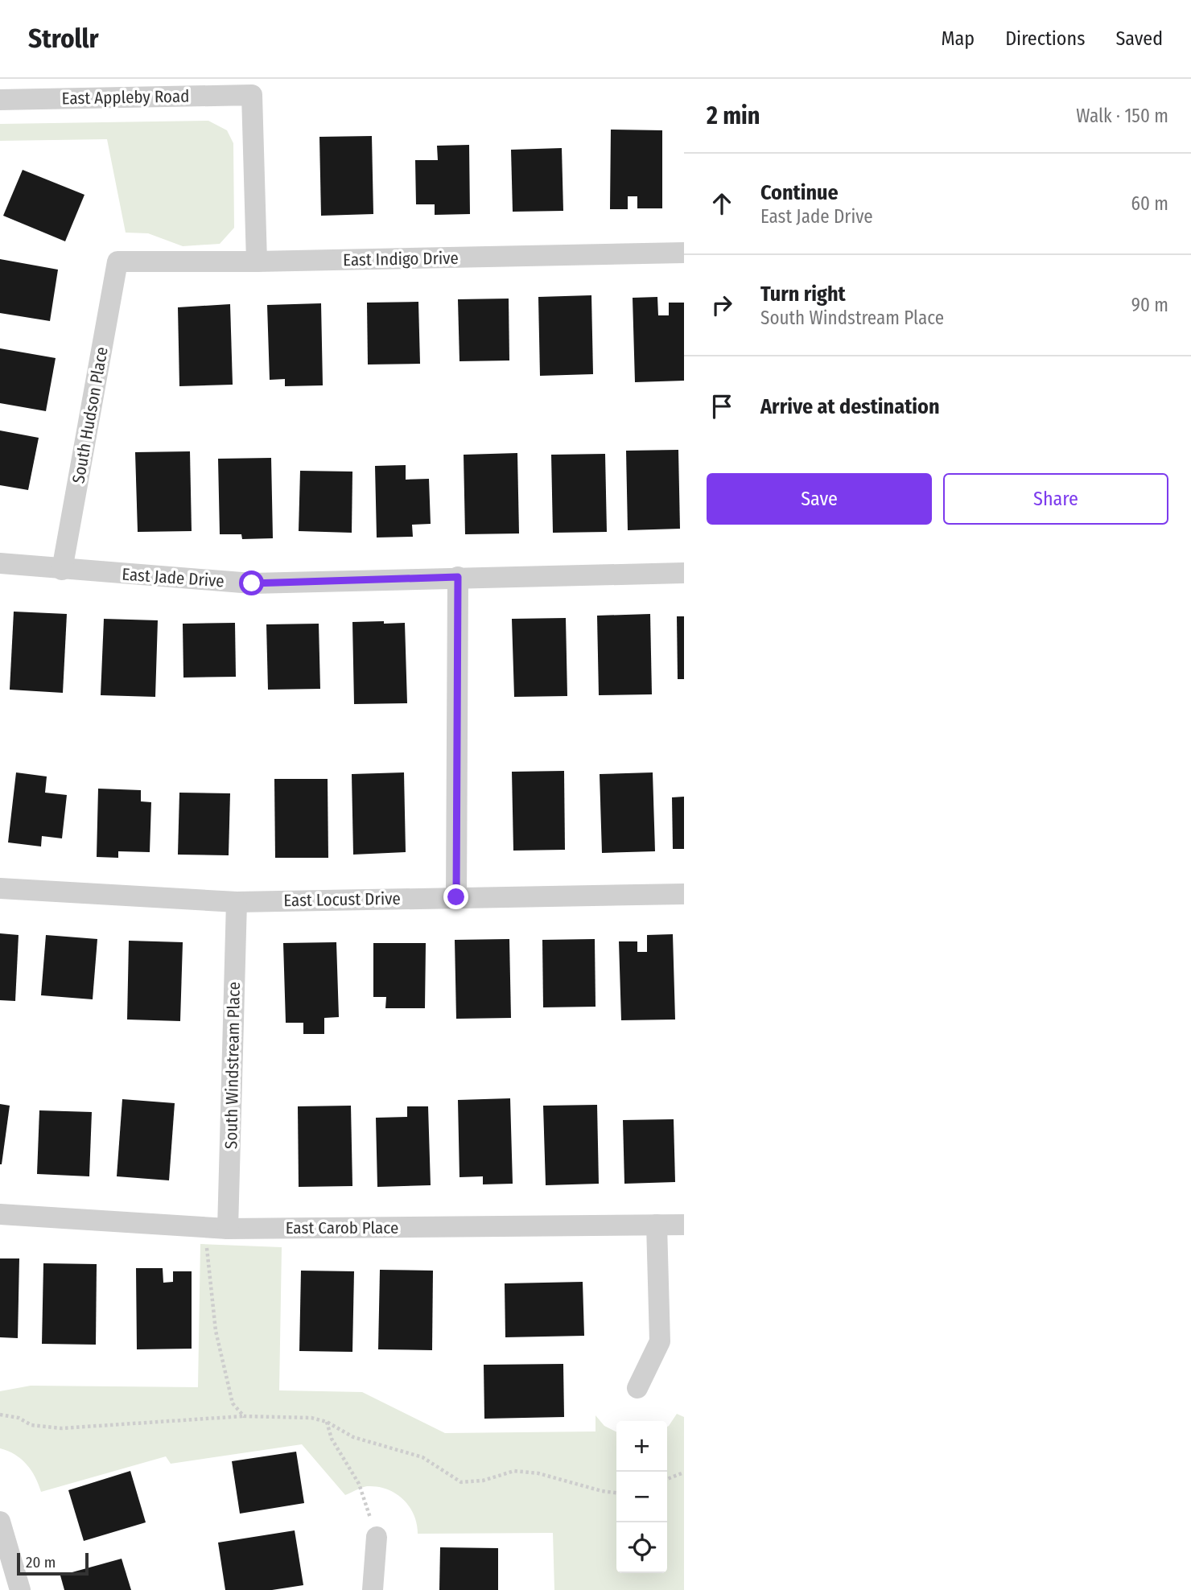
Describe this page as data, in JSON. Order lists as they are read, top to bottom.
{
  "streets": {
    "street": [
      "East Appleby Road",
      "East Indigo Drive",
      "South Hudson Place",
      "East Jade Drive",
      "East Locust Drive",
      "South Windstream Place",
      "East Carob Place"
    ]
  },
  "crossings": [
    ["East Appleby Road", "East Indigo Drive"],
    ["East Indigo Drive", "South Hudson Place"],
    ["South Hudson Place", "East Jade Drive"],
    ["East Locust Drive", "South Windstream Place"],
    ["South Windstream Place", "East Carob Place"]
  ],
  "scale_bar": "20 m",
  "page": {
    "header": "Strollr",
    "nav": ["Map", "Directions", "Saved"],
    "heading": ["2 min", "Walk · 150 m"],
    "list": [
      ["Continue", "East Jade Drive", "60 m"],
      ["Turn right", "South Windstream Place", "90 m"],
      "Arrive at destination"
    ],
    "buttons": ["Save", "Share"],
    "map_buttons": ["+", "−"],
    "scale": "20 m"
  }
}
